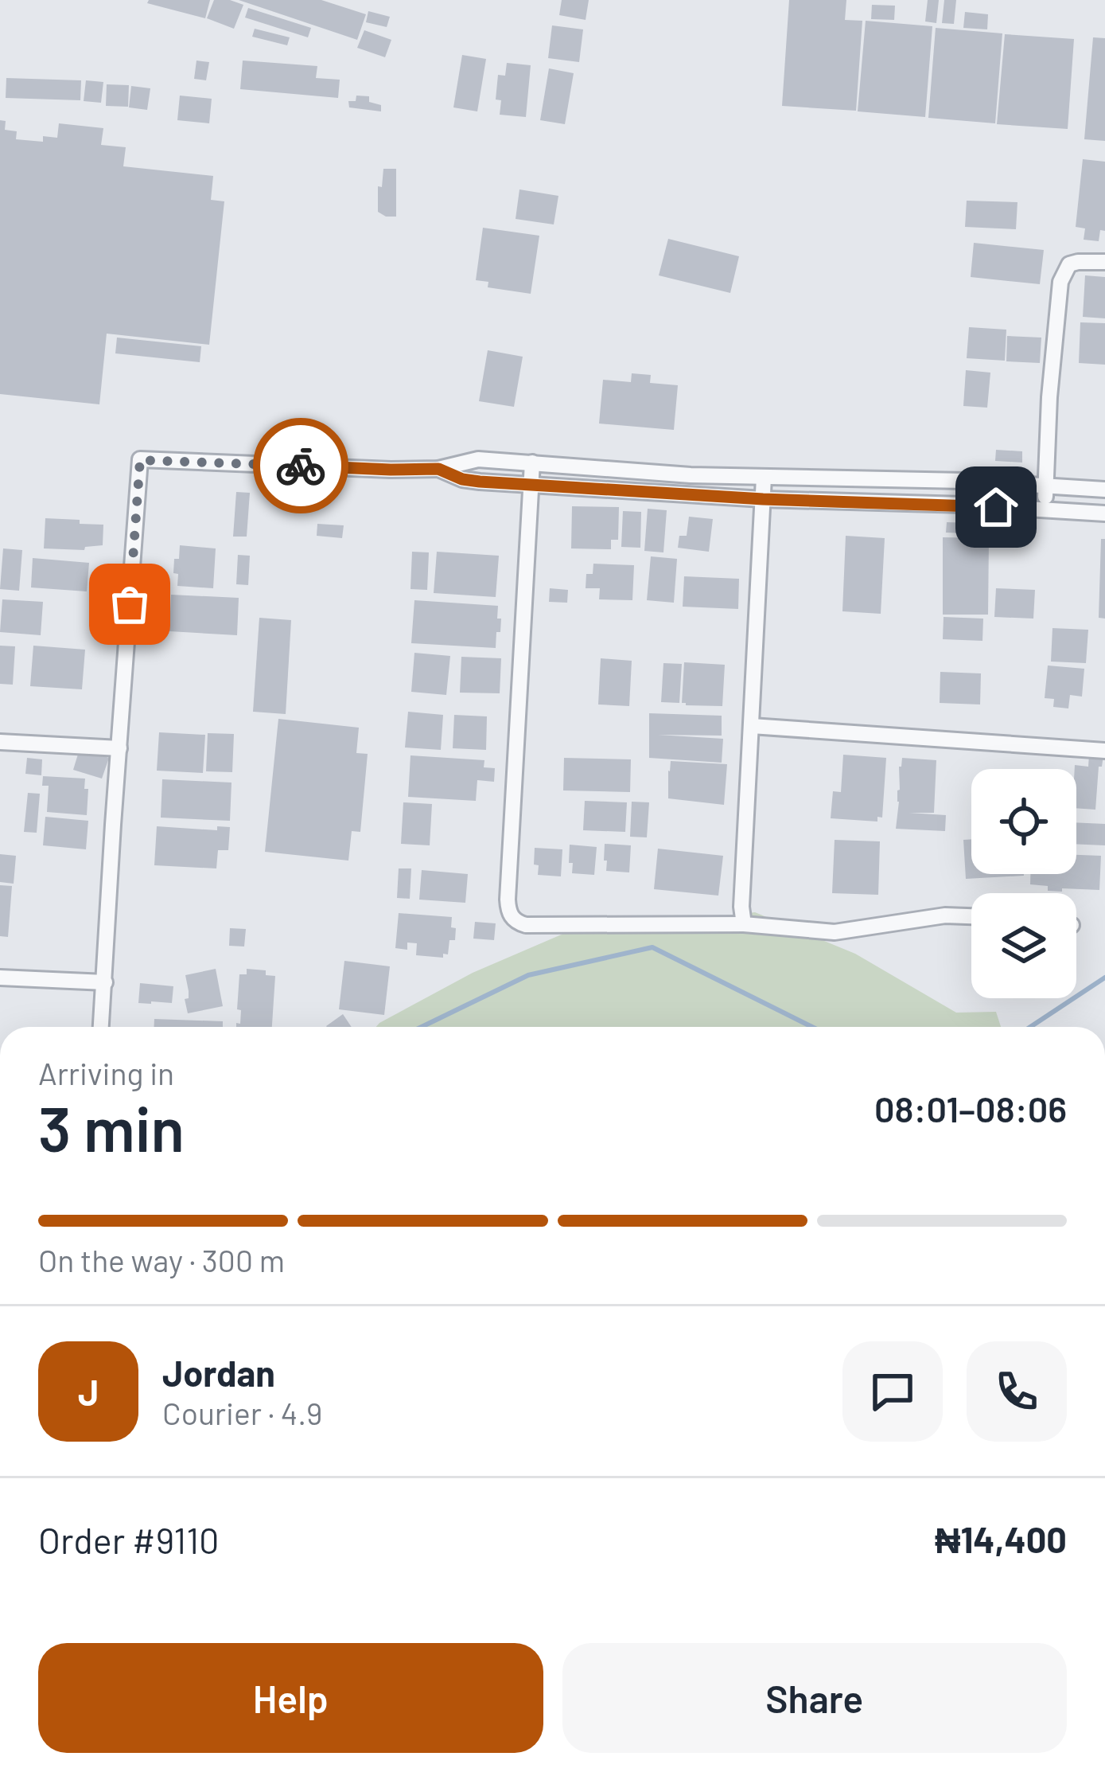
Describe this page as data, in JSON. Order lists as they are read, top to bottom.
{
  "page": {
    "heading": ["3 min", "Arriving in", "08:01–08:06"],
    "panel": [
      "Jordan",
      "Courier · 4.9",
      "Order #9110",
      "₦14,400"
    ],
    "bar": "On the way · 300 m",
    "round": "J",
    "buttons": ["Help", "Share"]
  }
}
